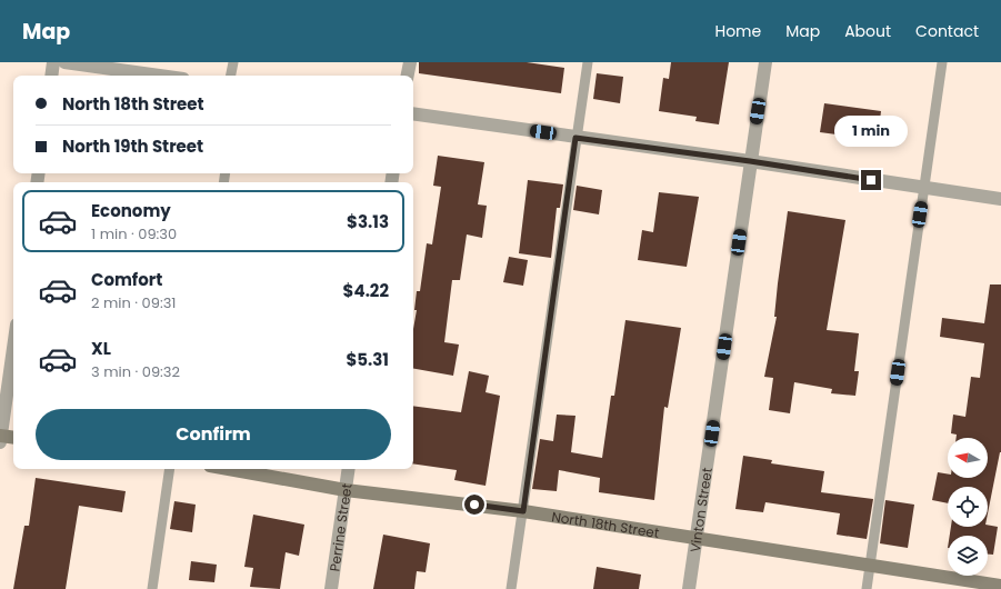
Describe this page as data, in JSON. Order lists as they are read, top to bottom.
{
  "streets": {
    "street": ["Vinton Street", "North 18th Street", "Perrine Street"]
  },
  "crossings": [
    ["Vinton Street", "North 18th Street"],
    ["North 18th Street", "Perrine Street"]
  ],
  "north": "left",
  "page": {
    "header": "Map",
    "nav": [
      "Home",
      "Map",
      "About",
      "Contact"
    ],
    "banner": ["North 18th Street", "North 19th Street"],
    "bubble": "1 min",
    "list": [
      {
        "name": "Economy",
        "note": "1 min · 09:30",
        "value": "$3.13"
      },
      {
        "name": "Comfort",
        "note": "2 min · 09:31",
        "value": "$4.22"
      },
      {
        "name": "XL",
        "note": "3 min · 09:32",
        "value": "$5.31"
      }
    ],
    "buttons": "Confirm"
  }
}
